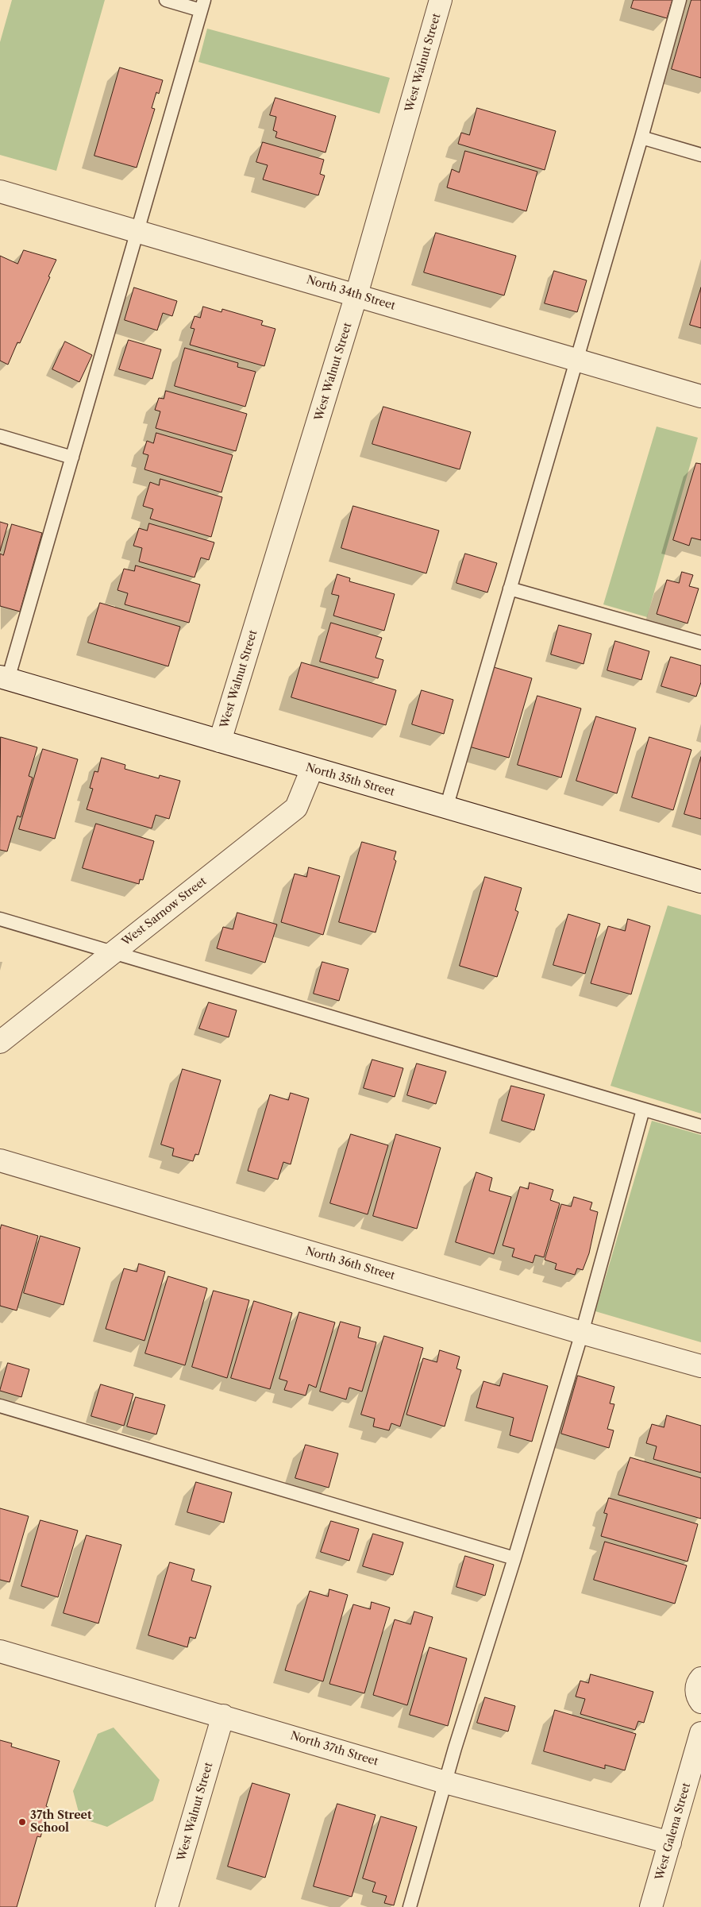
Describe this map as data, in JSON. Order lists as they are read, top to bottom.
{
  "streets": {
    "street": [
      "West Walnut Street",
      "North 34th Street",
      "North 35th Street",
      "West Sarnow Street",
      "North 36th Street",
      "North 37th Street",
      "West Galena Street"
    ]
  },
  "crossings": [
    ["West Walnut Street", "North 34th Street"],
    ["West Walnut Street", "North 35th Street"],
    ["West Walnut Street", "North 37th Street"],
    ["North 35th Street", "West Sarnow Street"],
    ["North 37th Street", "West Galena Street"]
  ],
  "places": ["37th Street School"]
}
